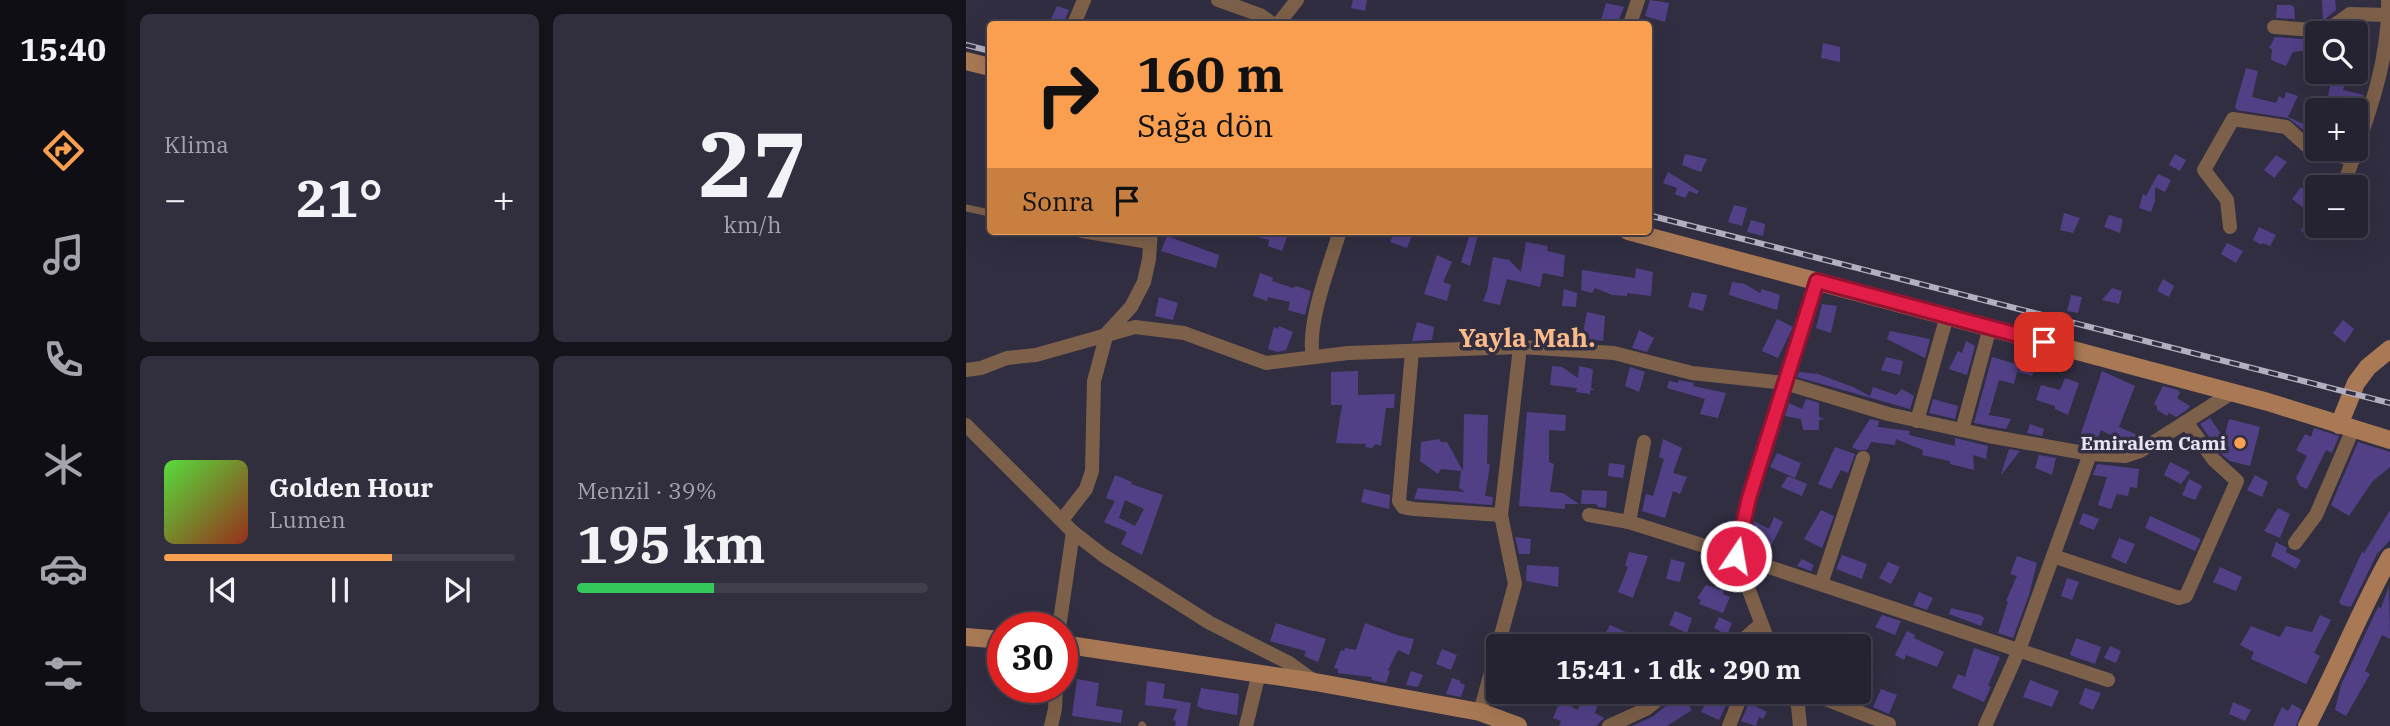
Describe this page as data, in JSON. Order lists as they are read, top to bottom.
{
  "districts": ["Yayla Mah."],
  "places": ["Emiralem Cami"],
  "page": {
    "tabs": "15:40",
    "tile": [
      "Klima",
      ["27", "km/h"],
      ["Menzil · 39%", "195 km"]
    ],
    "map_buttons": ["+", "−"],
    "turn": ["160 m", "Sağa dön"],
    "then": "Sonra",
    "heat": ["−", "21°", "+"],
    "song": ["Golden Hour", "Lumen"],
    "limit": "30",
    "trip": "15:41 · 1 dk · 290 m"
  }
}
